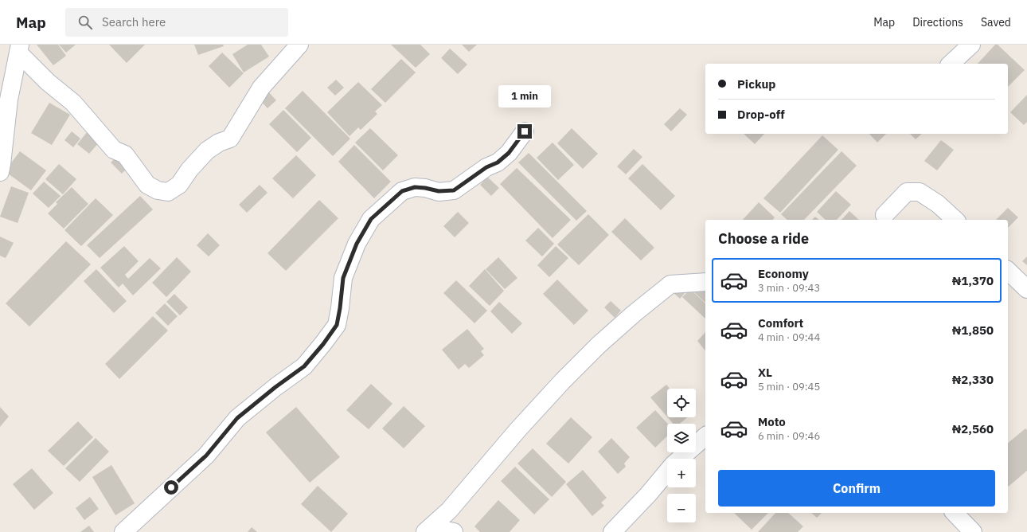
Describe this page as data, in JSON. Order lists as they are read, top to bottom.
{
  "page": {
    "header": "Map",
    "search": "Search here",
    "nav": ["Map", "Directions", "Saved"],
    "banner": ["Pickup", "Drop-off"],
    "bubble": "1 min",
    "heading": "Choose a ride",
    "list": [
      {
        "name": "Economy",
        "note": "3 min · 09:43",
        "value": "₦1,370"
      },
      {
        "name": "Comfort",
        "note": "4 min · 09:44",
        "value": "₦1,850"
      },
      {
        "name": "XL",
        "note": "5 min · 09:45",
        "value": "₦2,330"
      },
      {
        "name": "Moto",
        "note": "6 min · 09:46",
        "value": "₦2,560"
      }
    ],
    "map_buttons": ["+", "−"],
    "buttons": "Confirm"
  }
}
